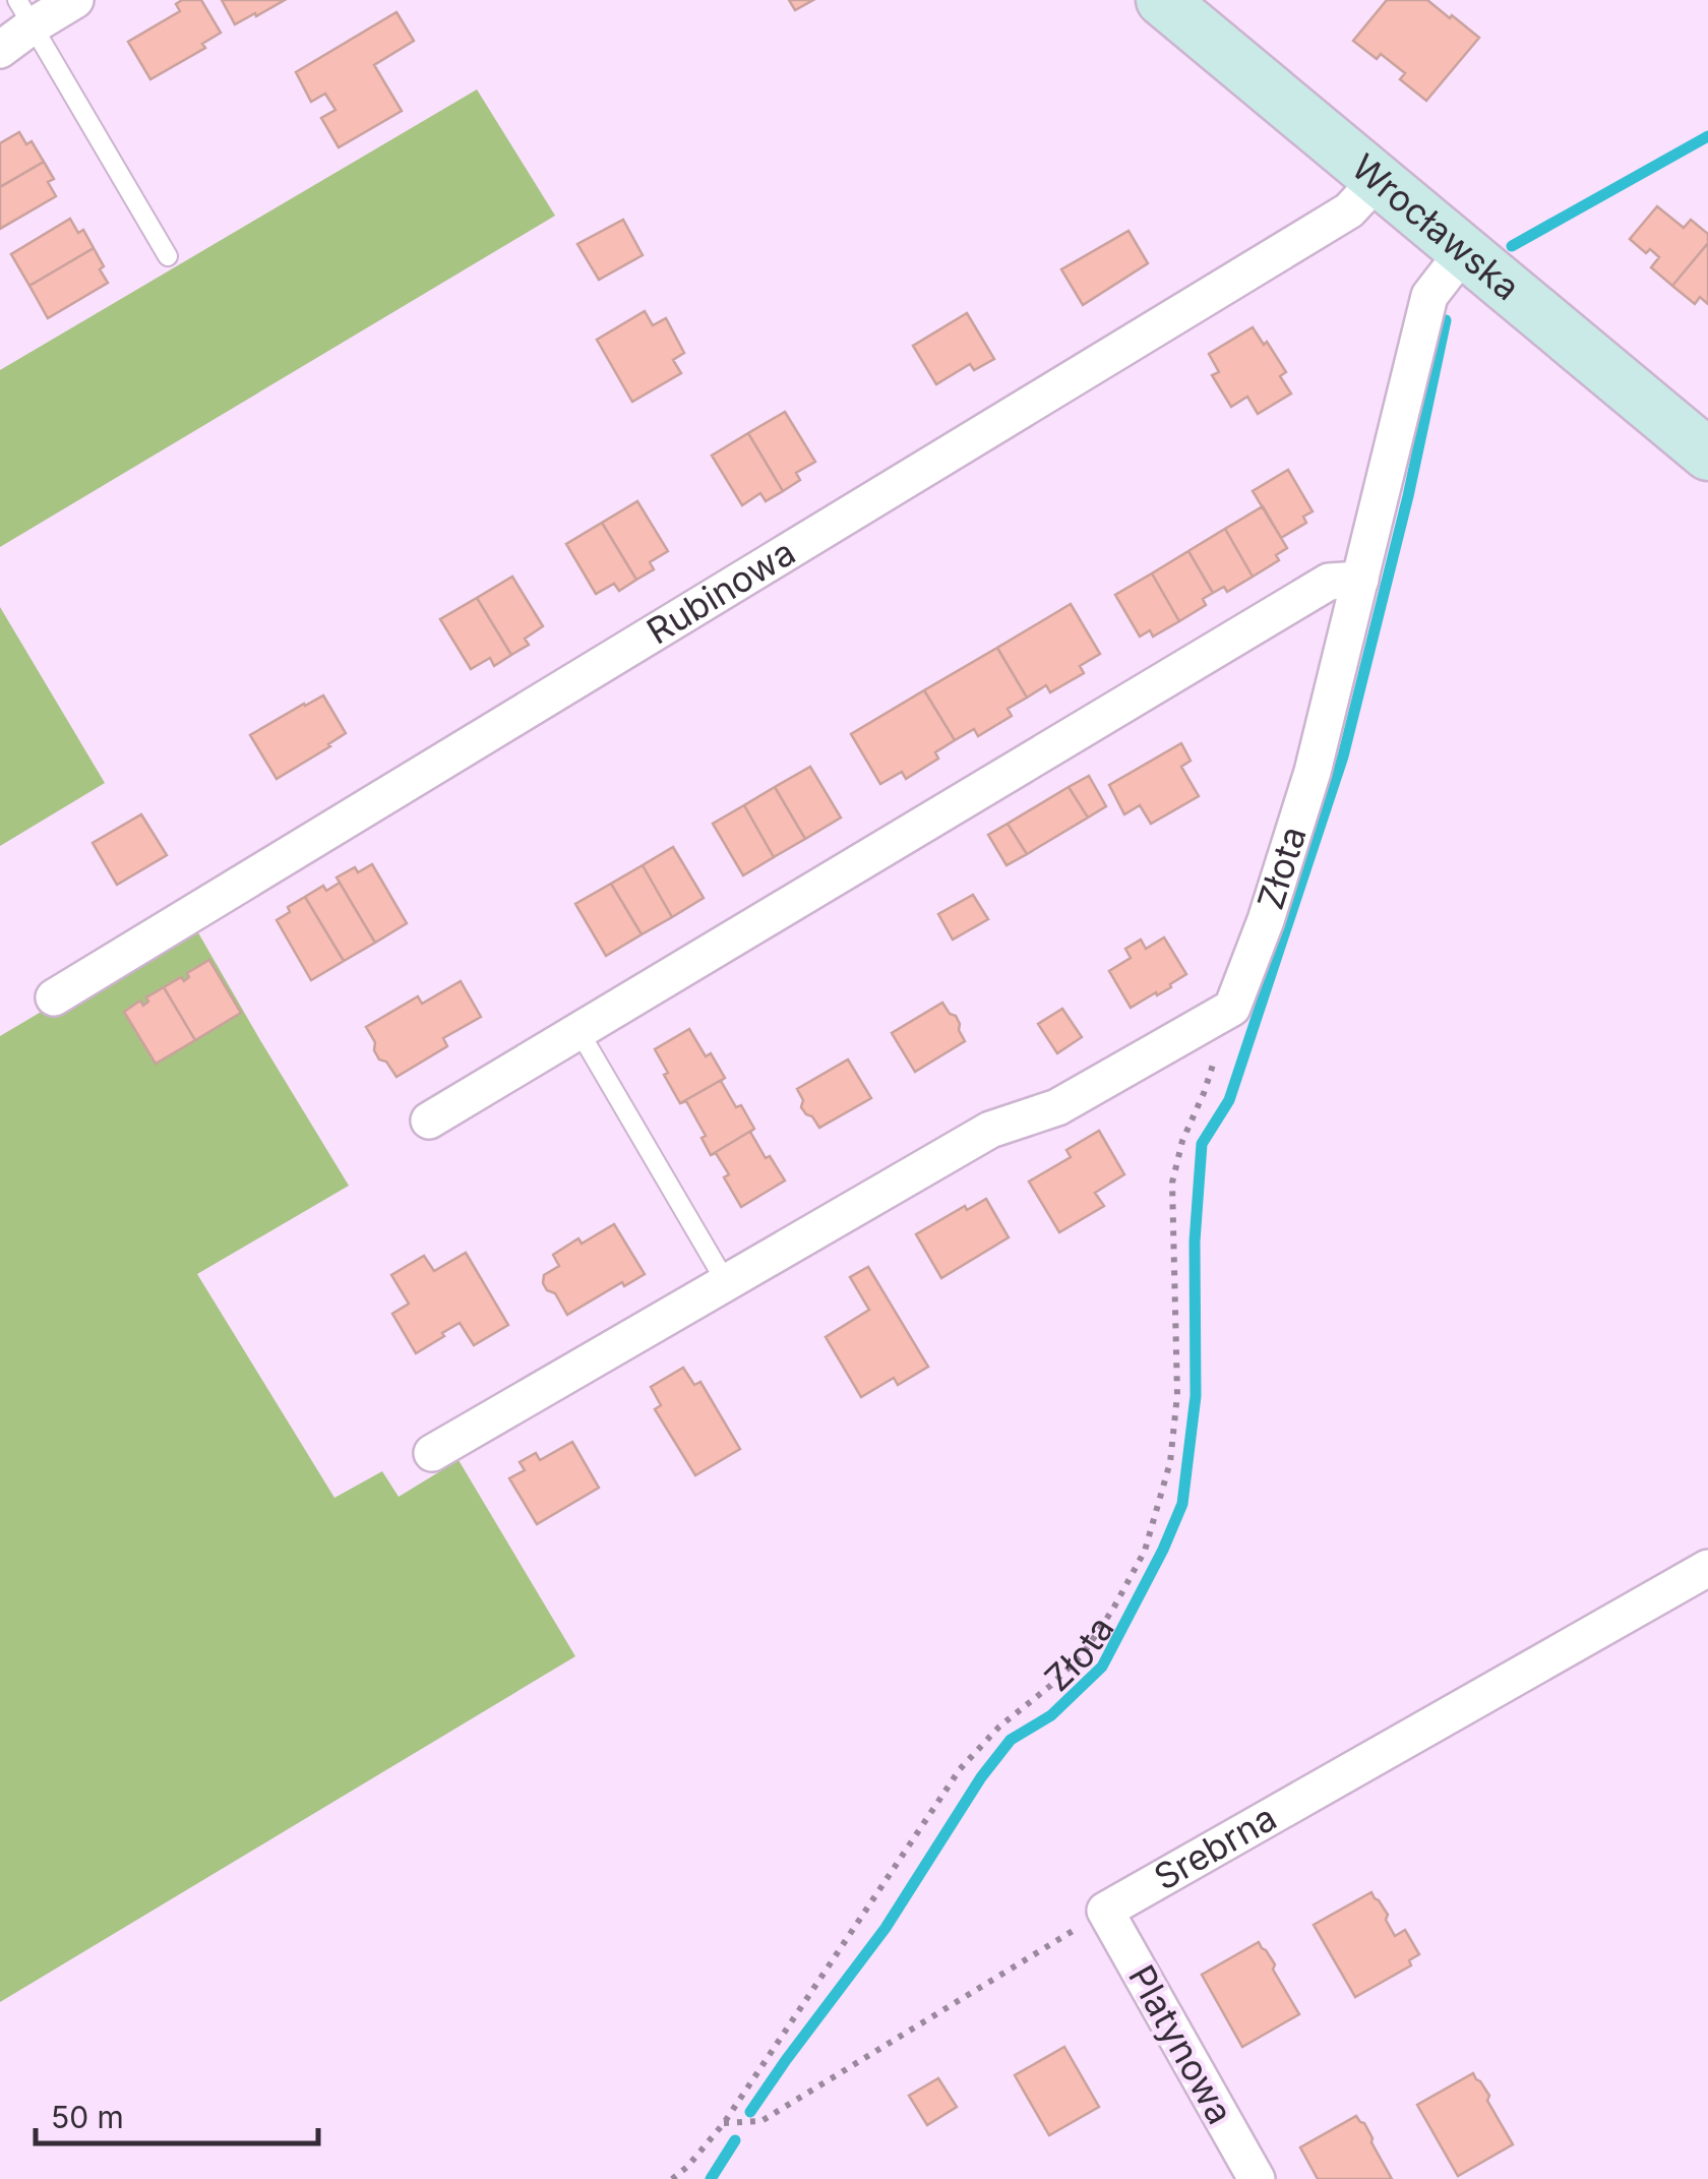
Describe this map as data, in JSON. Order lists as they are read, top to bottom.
{
  "streets": {
    "street": [
      "Wrocławska",
      "Rubinowa",
      "Złota",
      "Srebrna",
      "Platynowa"
    ]
  },
  "crossings": [
    ["Wrocławska", "Rubinowa"],
    ["Wrocławska", "Złota"],
    ["Srebrna", "Platynowa"]
  ],
  "scale_bar": "50 m"
}
